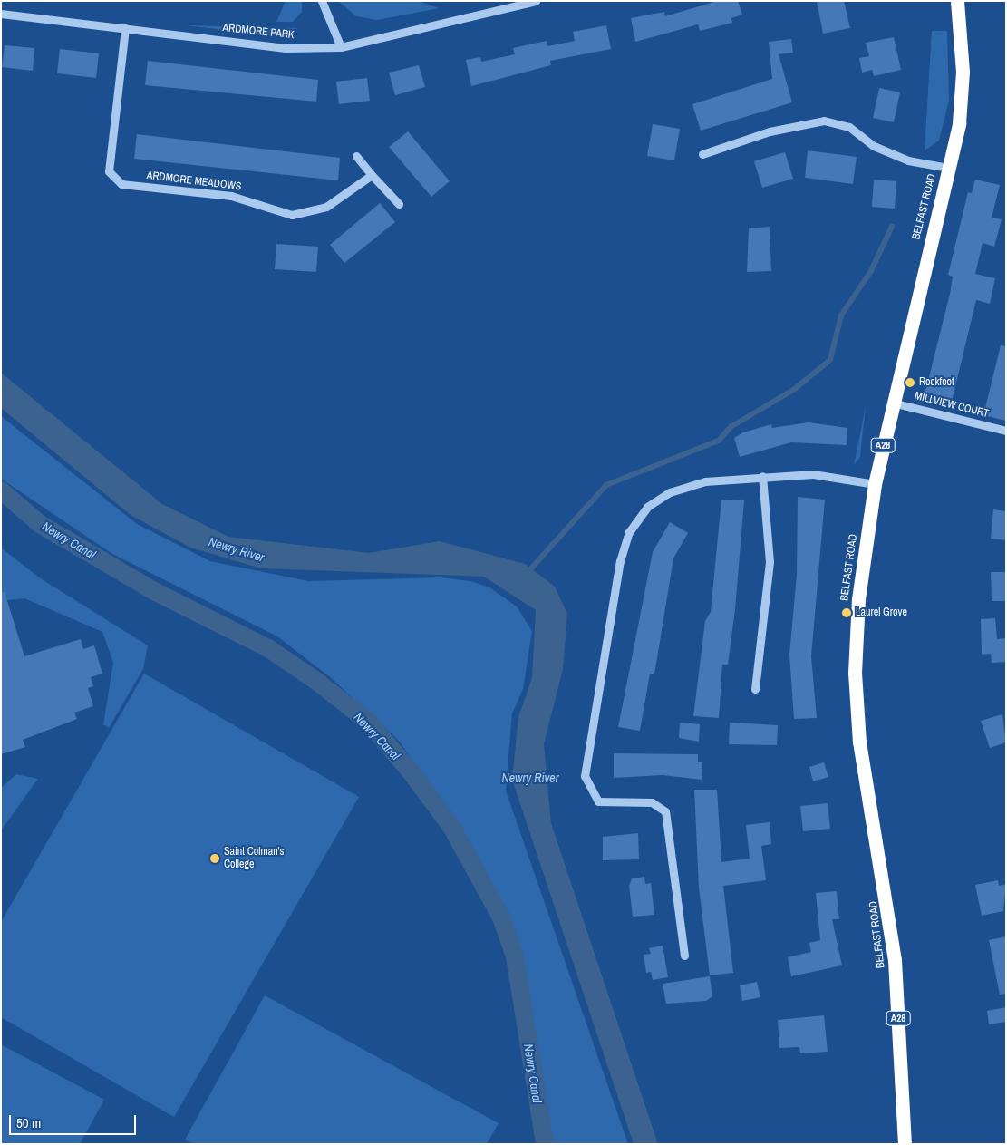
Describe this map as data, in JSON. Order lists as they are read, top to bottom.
{
  "streets": {
    "highway": ["BELFAST ROAD", "A28"],
    "street": ["ARDMORE PARK", "ARDMORE MEADOWS", "MILLVIEW COURT"]
  },
  "crossings": [
    ["ARDMORE PARK", "ARDMORE MEADOWS"],
    ["BELFAST ROAD", "MILLVIEW COURT"]
  ],
  "water": ["Newry Canal", "Newry River"],
  "places": ["Rockfoot", "Laurel Grove", "Saint Colman's College"],
  "scale_bar": "50 m"
}
